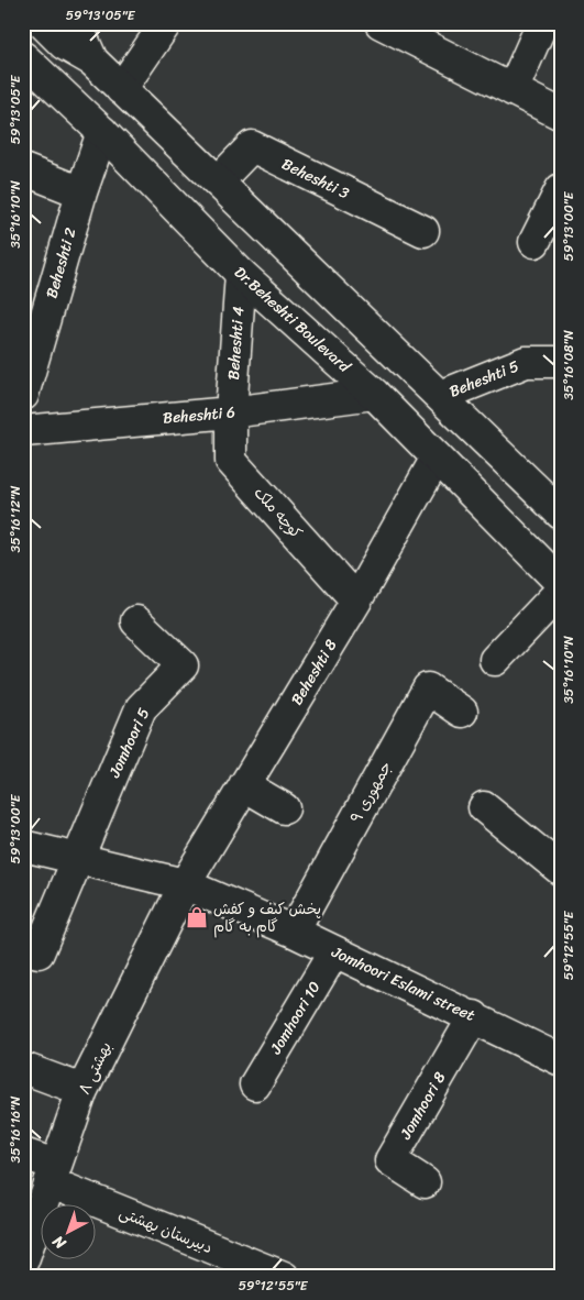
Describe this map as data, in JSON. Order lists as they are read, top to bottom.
{
  "streets": {
    "street": [
      "Beheshti 3",
      "Beheshti 2",
      "Dr.Beheshti Boulevard",
      "Beheshti 4",
      "Beheshti 5",
      "Beheshti 6",
      "کوچه ملک",
      "Beheshti 8",
      "Jomhoori 5",
      "جمهوری ۹",
      "Jomhoori Eslami street",
      "Jomhoori 10",
      "بهشتی ۸",
      "Jomhoori 8",
      "دبیرستان بهشتی"
    ]
  },
  "crossings": [
    ["Beheshti 2", "Dr.Beheshti Boulevard"],
    ["Dr.Beheshti Boulevard", "Beheshti 4"],
    ["Dr.Beheshti Boulevard", "Beheshti 6"],
    ["Dr.Beheshti Boulevard", "Beheshti 8"],
    ["Beheshti 4", "Beheshti 6"],
    ["Beheshti 4", "کوچه ملک"],
    ["Beheshti 6", "کوچه ملک"],
    ["کوچه ملک", "Beheshti 8"],
    ["Beheshti 8", "Jomhoori Eslami street"],
    ["Beheshti 8", "بهشتی ۸"],
    ["Jomhoori 5", "Jomhoori Eslami street"],
    ["جمهوری ۹", "Jomhoori Eslami street"],
    ["Jomhoori Eslami street", "Jomhoori 10"],
    ["Jomhoori Eslami street", "بهشتی ۸"],
    ["Jomhoori Eslami street", "Jomhoori 8"],
    ["بهشتی ۸", "دبیرستان بهشتی"]
  ],
  "places": {
    "shop": ["پخش کیف و کفش گام به گام"]
  },
  "north": "bottom left",
  "coordinates": [
    "59°13'05\"E",
    "35°16'10\"N",
    "59°13'00\"E",
    "35°16'08\"N",
    "35°16'12\"N",
    "59°12'55\"E",
    "35°16'16\"N"
  ]
}
